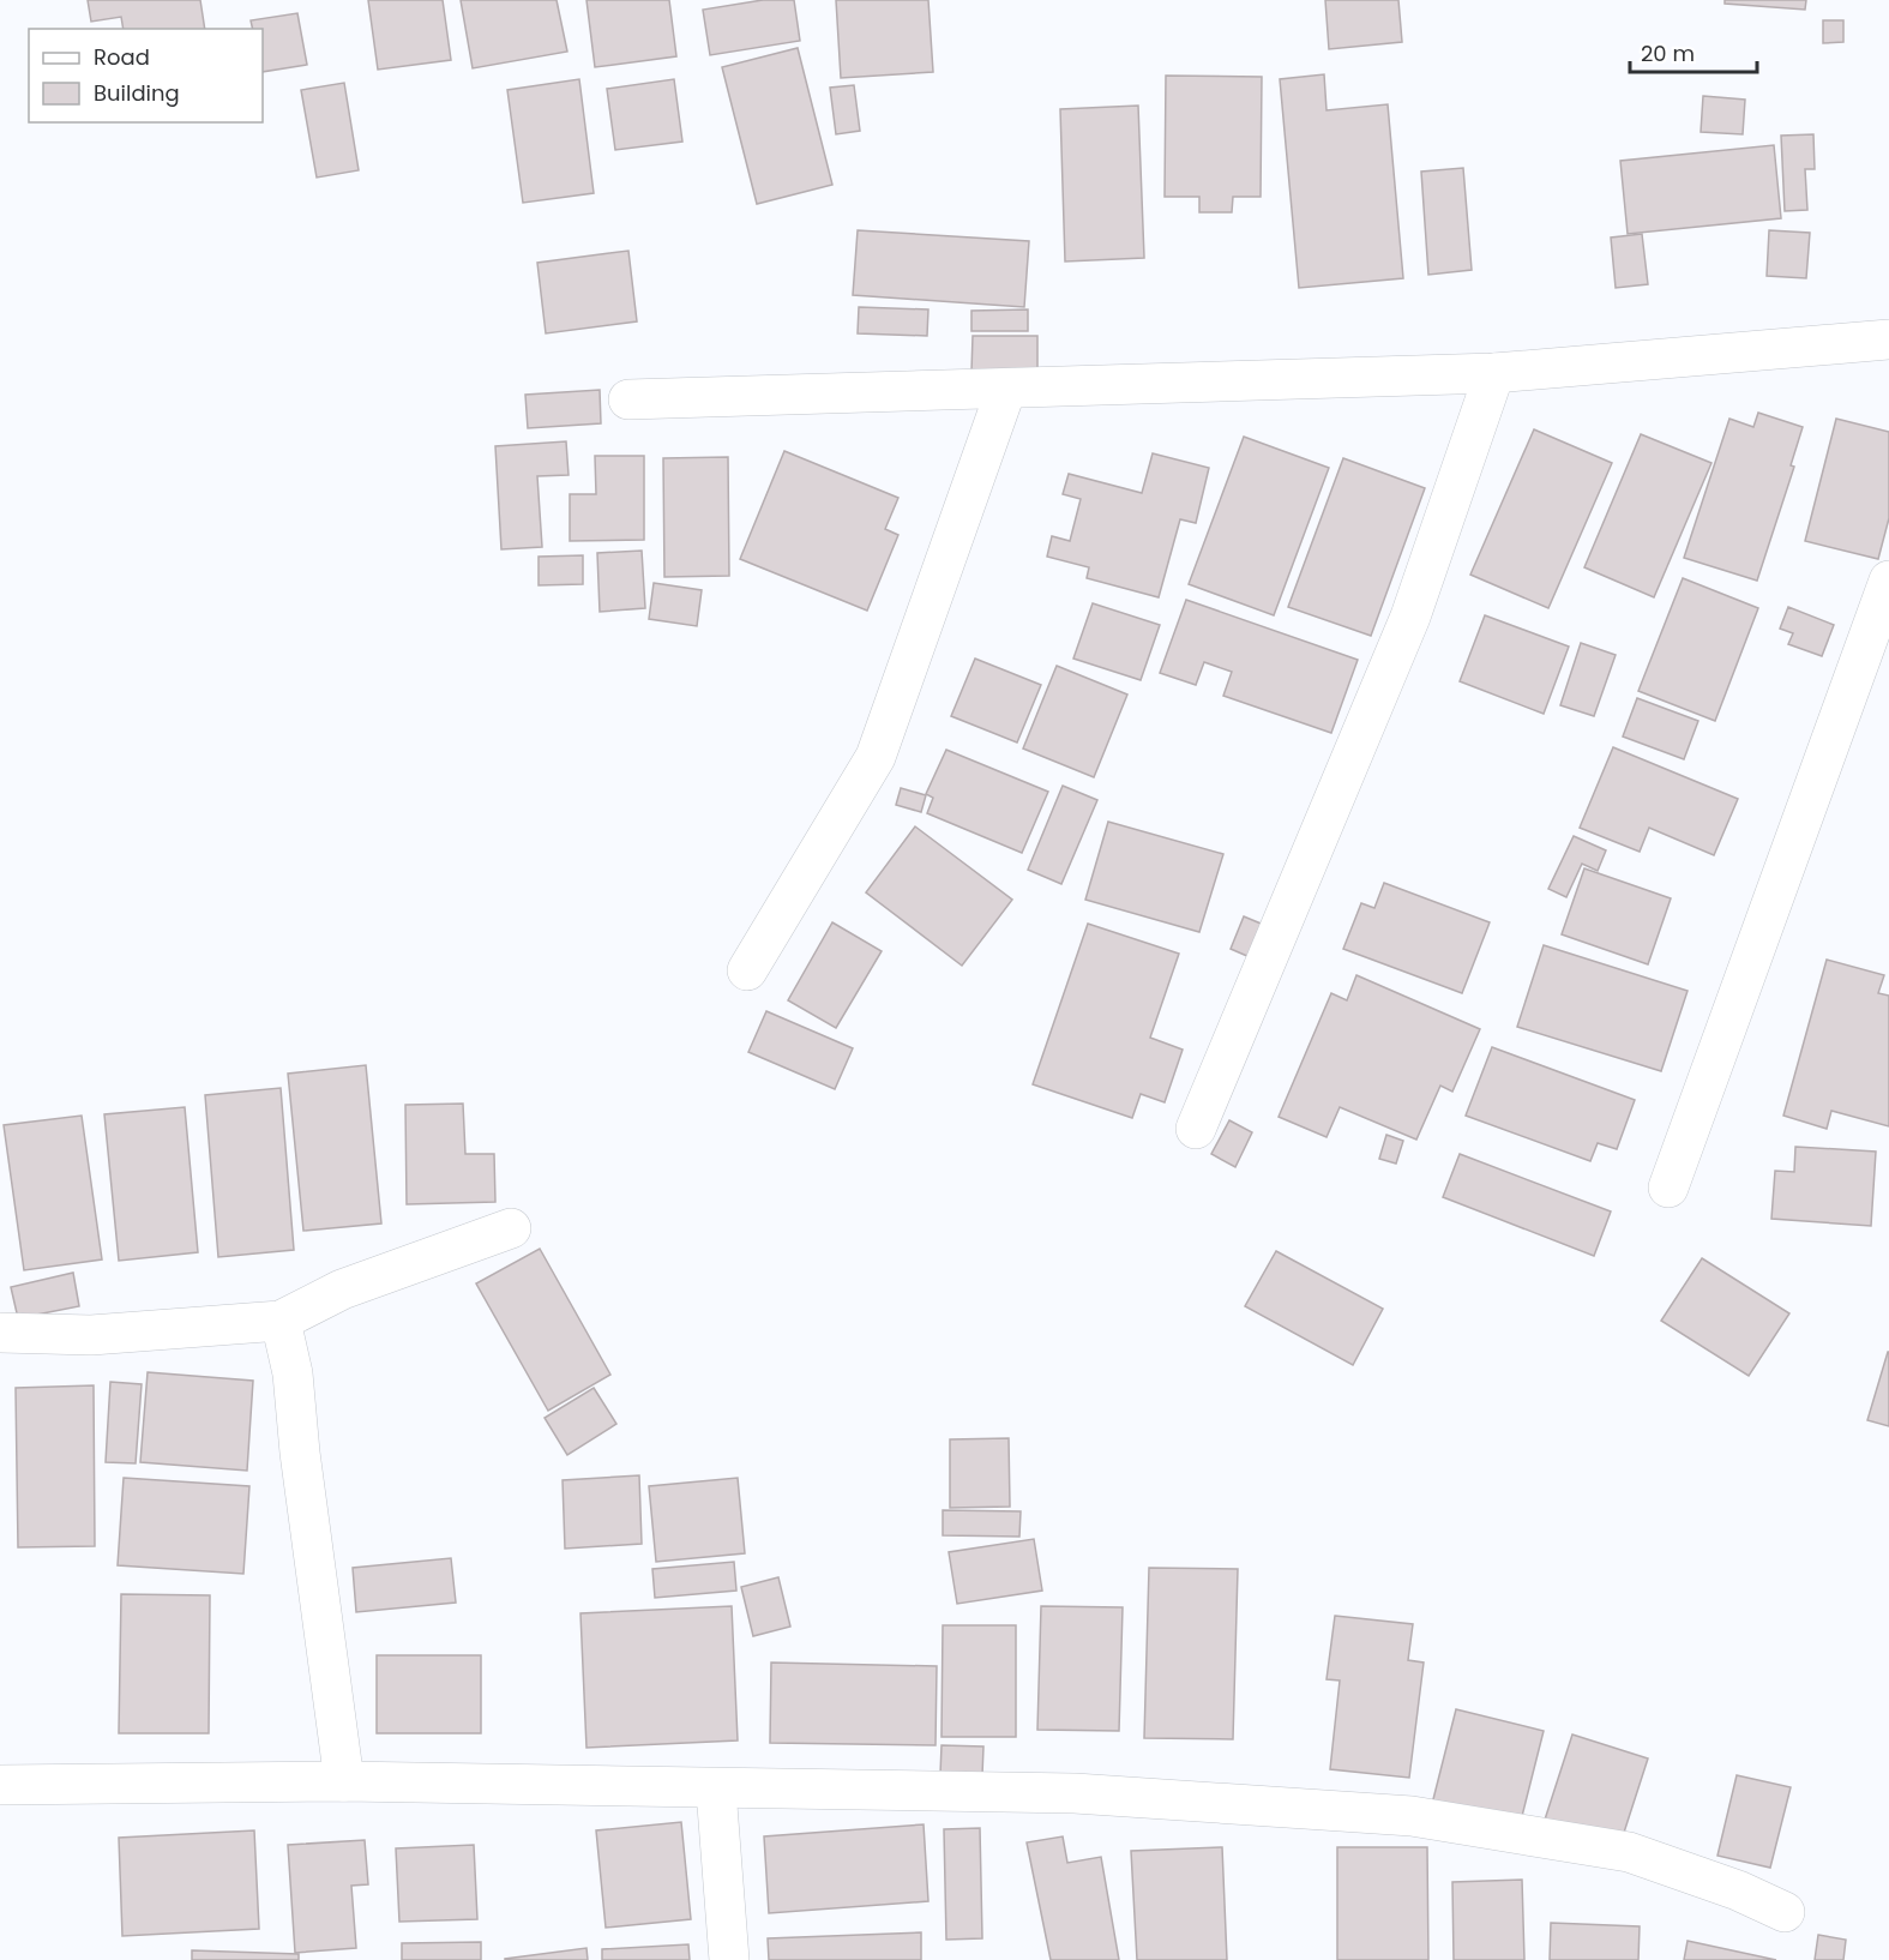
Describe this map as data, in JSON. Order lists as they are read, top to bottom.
{
  "legend": ["Road", "Building"],
  "scale_bar": "20 m"
}
